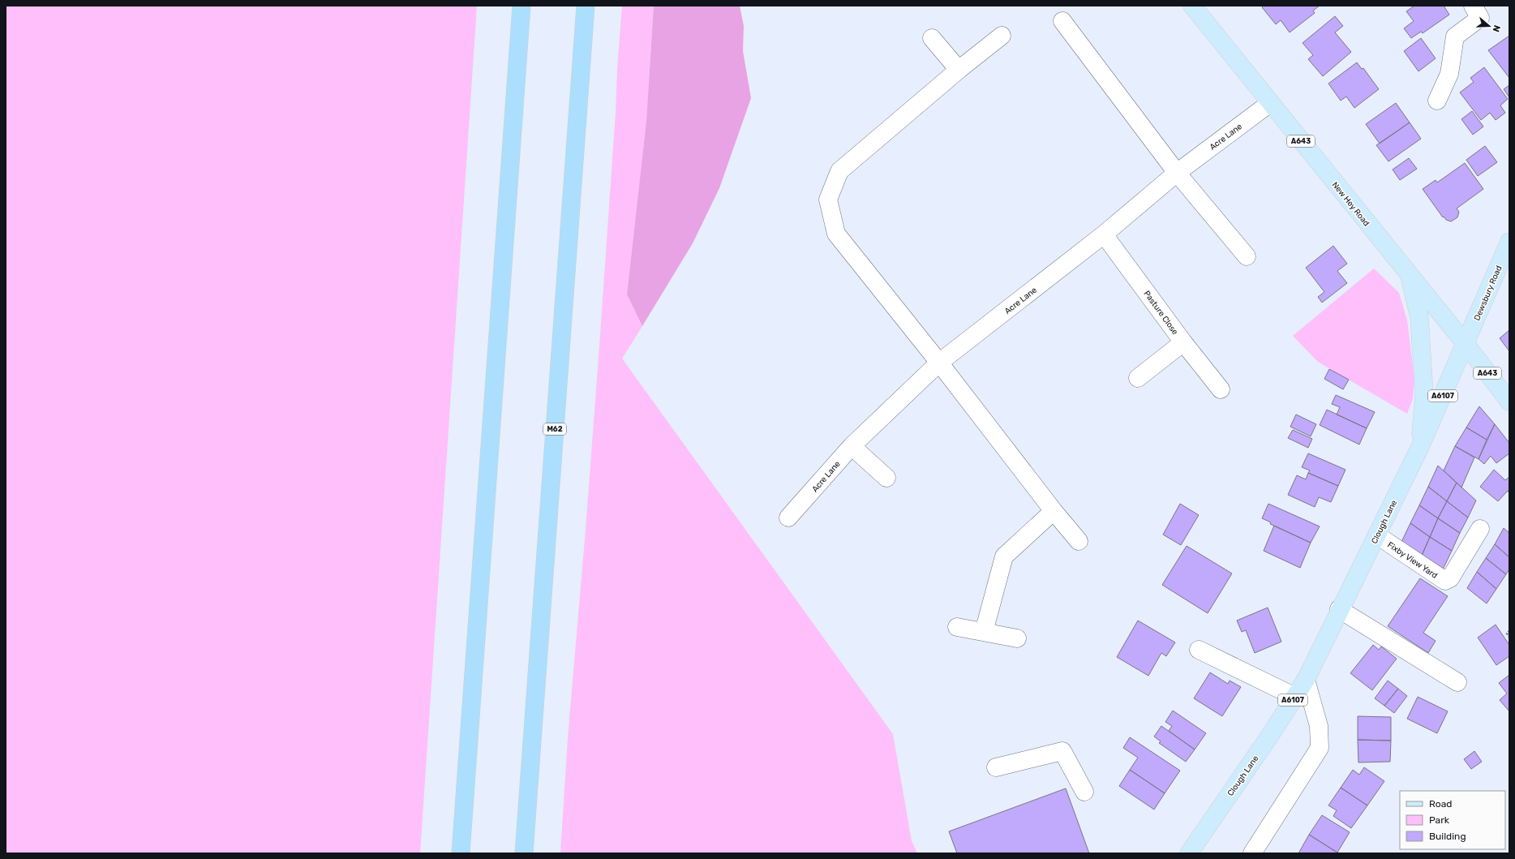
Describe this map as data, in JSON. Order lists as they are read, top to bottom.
{
  "streets": {
    "highway": ["M62"],
    "main road": [
      "A643",
      "New Hey Road",
      "Dewsbury Road",
      "A6107",
      "Clough Lane"
    ],
    "street": ["Acre Lane", "Pasture Close", "Fixby View Yard"]
  },
  "crossings": [
    ["Acre Lane", "New Hey Road"],
    ["Acre Lane", "Pasture Close"],
    ["New Hey Road", "Dewsbury Road"],
    ["New Hey Road", "Clough Lane"],
    ["Dewsbury Road", "Clough Lane"],
    ["Clough Lane", "Fixby View Yard"]
  ],
  "legend": ["Road", "Park", "Building"],
  "north": "right"
}
